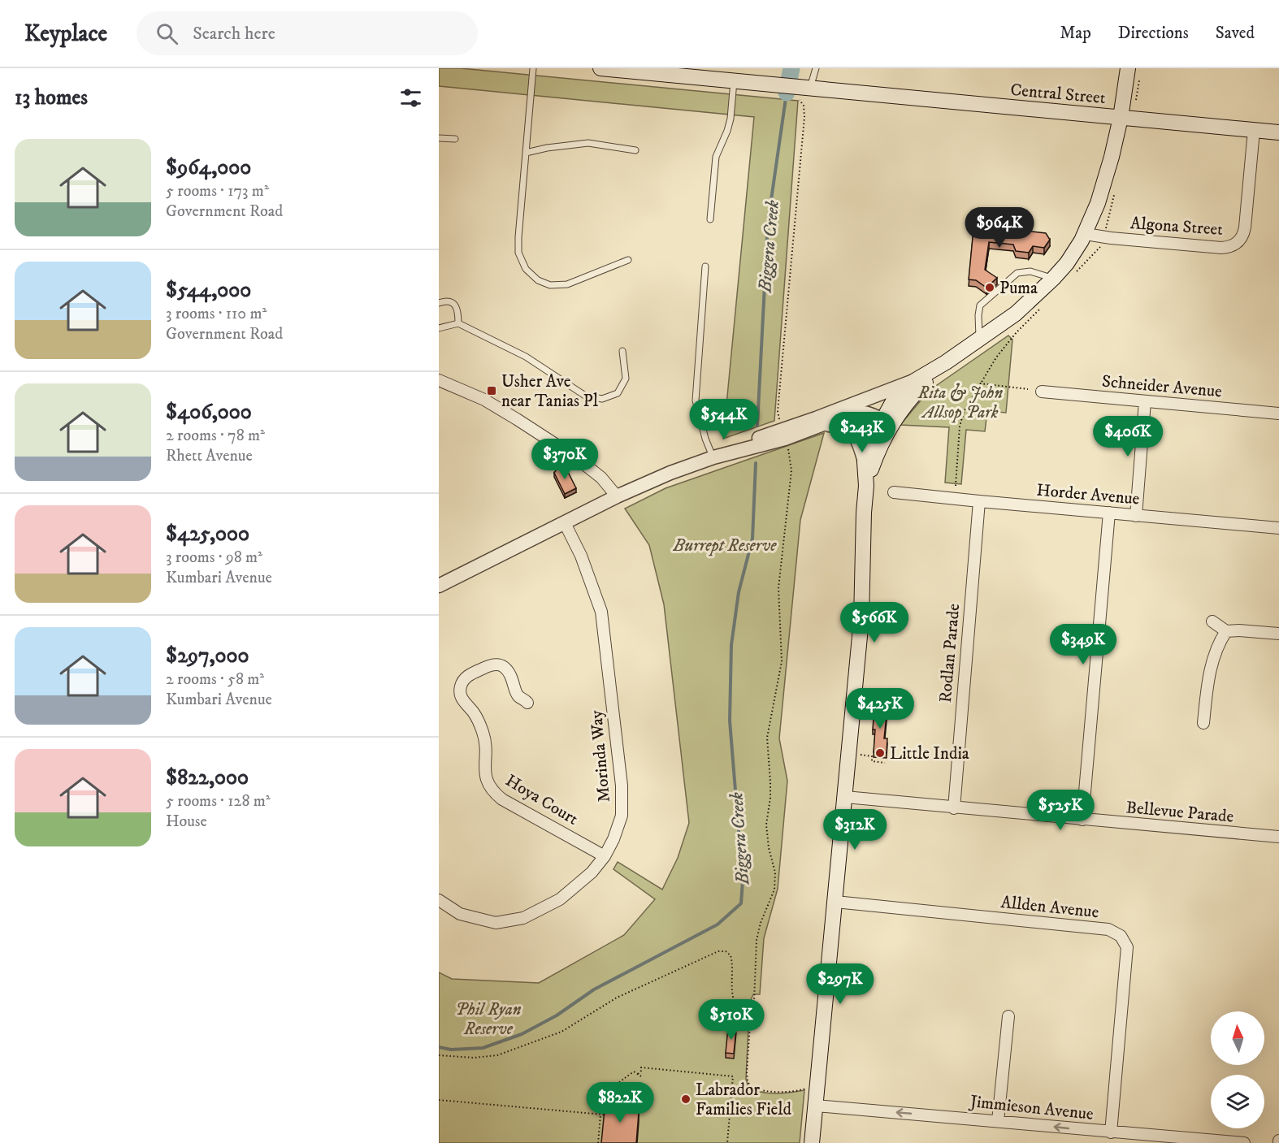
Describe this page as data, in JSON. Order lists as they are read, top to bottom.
{
  "streets": {
    "main road": ["Central Street"],
    "street": [
      "Algona Street",
      "Schneider Avenue",
      "Horder Avenue",
      "Rodlan Parade",
      "Morinda Way",
      "Hoya Court",
      "Bellevue Parade",
      "Allden Avenue",
      "Jimmieson Avenue"
    ]
  },
  "crossings": [
    ["Central Street", "Algona Street"],
    ["Horder Avenue", "Rodlan Parade"],
    ["Rodlan Parade", "Bellevue Parade"],
    ["Morinda Way", "Hoya Court"],
    ["Allden Avenue", "Jimmieson Avenue"]
  ],
  "one_way": ["Jimmieson Avenue"],
  "water": ["Biggera Creek"],
  "parks": ["Rita & John Allsop Park", "Burrept Reserve", "Phil Ryan Reserve"],
  "places": {
    "other": ["Puma", "Little India", "Labrador Families Field"],
    "transit": ["Usher Ave near Tanias Pl"]
  },
  "north": "top",
  "page": {
    "header": "Keyplace",
    "search": "Search here",
    "nav": ["Map", "Directions", "Saved"],
    "heading": "13 homes",
    "list": [
      {
        "name": "$964,000",
        "note": "5 rooms · 173 m² · Government Road"
      },
      {
        "name": "$544,000",
        "note": "3 rooms · 110 m² · Government Road"
      },
      {
        "name": "$406,000",
        "note": "2 rooms · 78 m² · Rhett Avenue"
      },
      {
        "name": "$425,000",
        "note": "3 rooms · 98 m² · Kumbari Avenue"
      },
      {
        "name": "$297,000",
        "note": "2 rooms · 58 m² · Kumbari Avenue"
      },
      {
        "name": "$822,000",
        "note": "5 rooms · 128 m² · House"
      }
    ],
    "price": [
      "$964K",
      "$544K",
      "$243K",
      "$406K",
      "$370K",
      "$566K",
      "$349K",
      "$425K",
      "$525K",
      "$312K",
      "$297K",
      "$510K",
      "$822K"
    ]
  }
}
